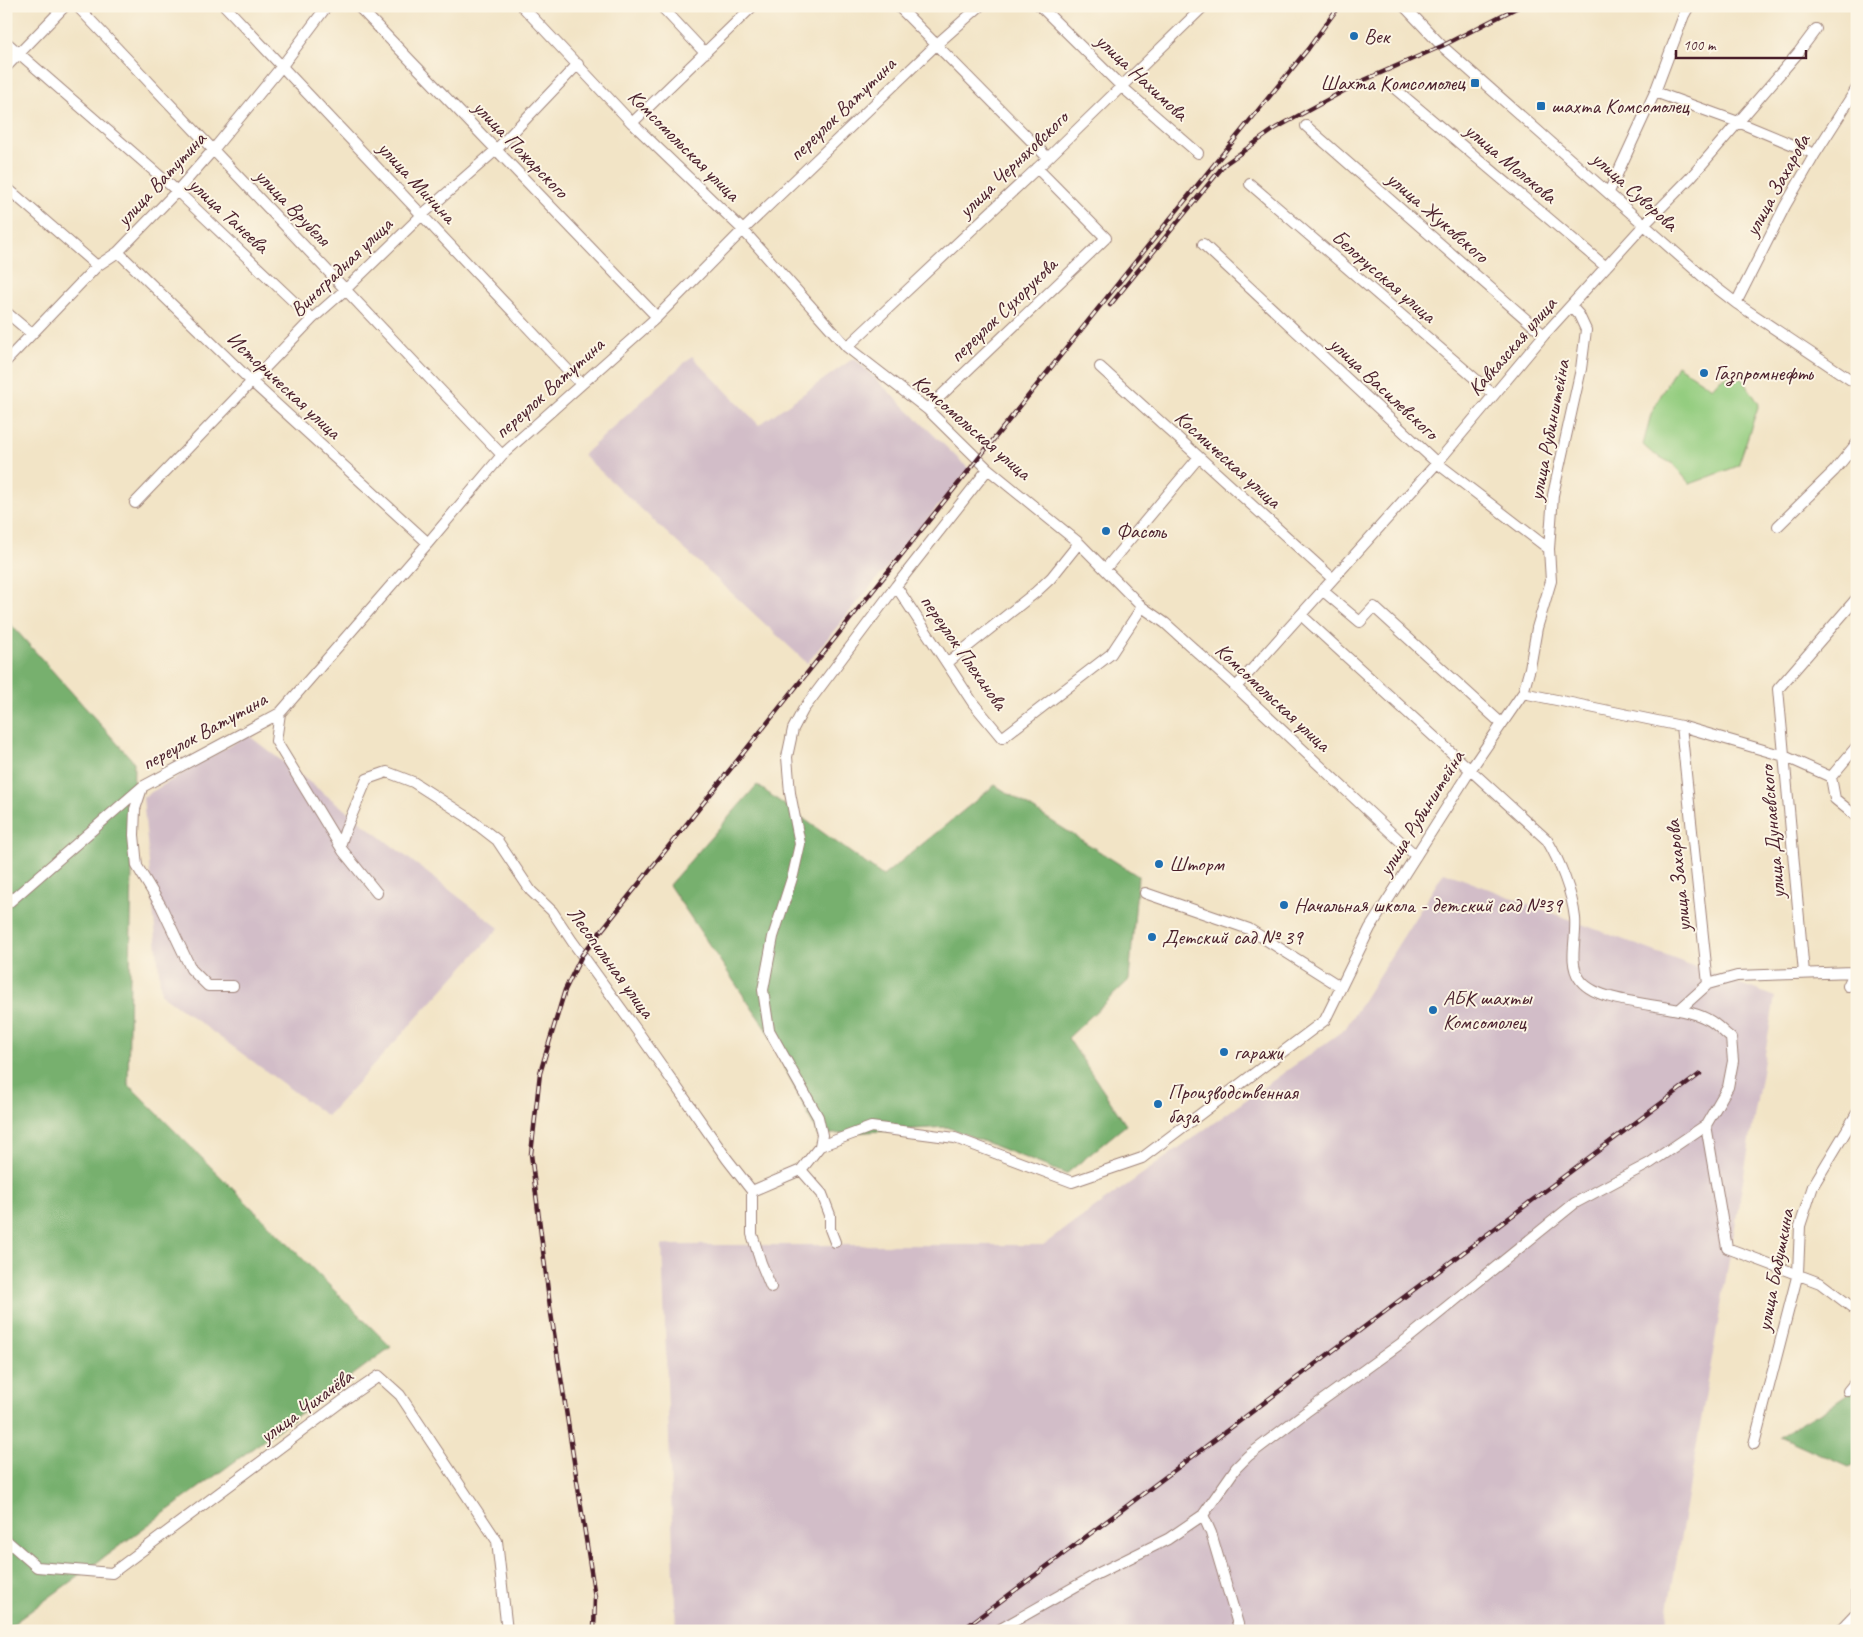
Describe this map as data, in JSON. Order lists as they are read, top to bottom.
{
  "streets": {
    "street": [
      "улица Нахимова",
      "переулок Ватутина",
      "Комсомольская улица",
      "улица Пожарского",
      "улица Молокова",
      "улица Черняховского",
      "улица Ватутина",
      "улица Минина",
      "улица Захарова",
      "улица Суворова",
      "улица Врубеля",
      "улица Танеева",
      "улица Жуковского",
      "Виноградная улица",
      "Белорусская улица",
      "переулок Сухорукова",
      "Кавказская улица",
      "Историческая улица",
      "улица Василевского",
      "улица Рубинштейна",
      "Космическая улица",
      "переулок Плеханова",
      "улица Дунаевского",
      "Лесопильная улица",
      "улица Бабушкина",
      "улица Чихачёва"
    ]
  },
  "crossings": [
    ["улица Нахимова", "улица Черняховского"],
    ["переулок Ватутина", "Комсомольская улица"],
    ["переулок Ватутина", "улица Пожарского"],
    ["переулок Ватутина", "улица Минина"],
    ["переулок Ватутина", "улица Врубеля"],
    ["переулок Ватутина", "Историческая улица"],
    ["Комсомольская улица", "улица Черняховского"],
    ["Комсомольская улица", "Виноградная улица"],
    ["Комсомольская улица", "переулок Сухорукова"],
    ["Комсомольская улица", "Кавказская улица"],
    ["Комсомольская улица", "улица Рубинштейна"],
    ["Комсомольская улица", "переулок Плеханова"],
    ["улица Пожарского", "Виноградная улица"],
    ["улица Молокова", "Кавказская улица"],
    ["улица Черняховского", "переулок Сухорукова"],
    ["улица Ватутина", "улица Минина"],
    ["улица Ватутина", "улица Врубеля"],
    ["улица Ватутина", "улица Танеева"],
    ["улица Ватутина", "Историческая улица"],
    ["улица Минина", "Виноградная улица"],
    ["улица Захарова", "улица Суворова"],
    ["улица Суворова", "Кавказская улица"],
    ["улица Врубеля", "Виноградная улица"],
    ["улица Танеева", "Виноградная улица"],
    ["улица Жуковского", "Кавказская улица"],
    ["Виноградная улица", "Историческая улица"],
    ["Белорусская улица", "Кавказская улица"],
    ["Кавказская улица", "улица Василевского"],
    ["Кавказская улица", "улица Рубинштейна"],
    ["Кавказская улица", "Космическая улица"],
    ["улица Василевского", "улица Рубинштейна"]
  ],
  "places": {
    "other": [
      "Век",
      "Газпромнефть",
      "Фасоль",
      "Шторм",
      "Начальная школа - детский сад №39",
      "Детский сад № 39",
      "АБК шахты Комсомолец",
      "гаражи",
      "Производственная база"
    ],
    "transit": ["Шахта Комсомолец", "шахта Комсомолец"]
  },
  "scale_bar": "100 m"
}
